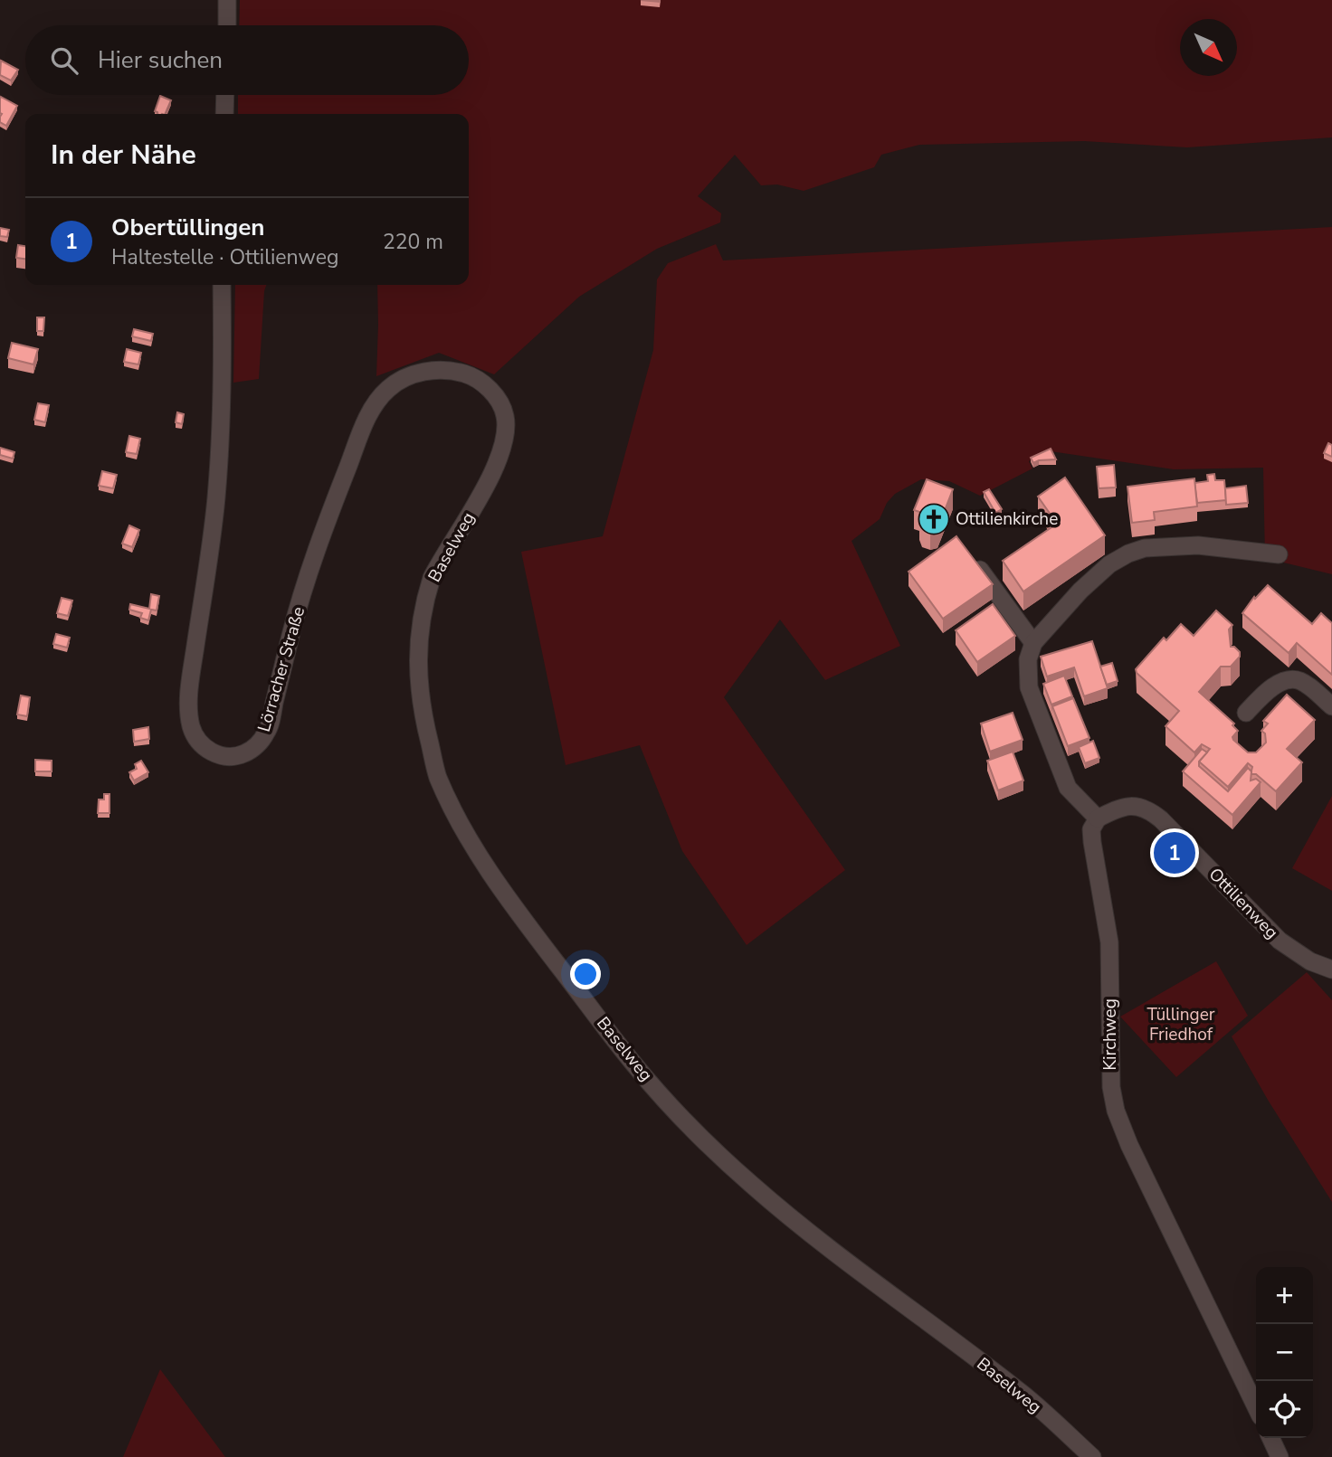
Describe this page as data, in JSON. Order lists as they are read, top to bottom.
{
  "streets": {
    "street": [
      "Baselweg",
      "Lörracher Straße",
      "Ottilienweg",
      "Kirchweg"
    ]
  },
  "crossings": [
    ["Baselweg", "Lörracher Straße"],
    ["Ottilienweg", "Kirchweg"]
  ],
  "parks": ["Tüllinger Friedhof"],
  "places": {
    "church": ["Ottilienkirche"]
  },
  "north": "bottom right",
  "page": {
    "search": "Hier suchen",
    "heading": "In der Nähe",
    "list": [
      {
        "mark": "1",
        "name": "Obertüllingen",
        "note": "Haltestelle · Ottilienweg",
        "value": "220 m"
      }
    ],
    "pins": "1",
    "map_buttons": ["+", "−"]
  }
}
